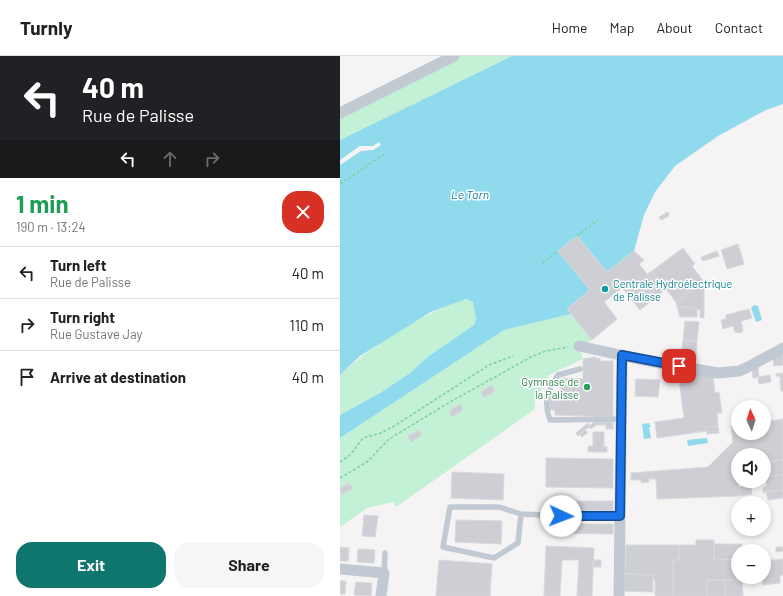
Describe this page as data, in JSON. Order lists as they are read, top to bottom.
{
  "water": ["Le Tarn"],
  "places": ["Centrale Hydroélectrique de Palisse", "Gymnase de la Palisse"],
  "north": "top",
  "page": {
    "header": "Turnly",
    "nav": [
      "Home",
      "Map",
      "About",
      "Contact"
    ],
    "turn": ["40 m", "Rue de Palisse"],
    "heading": ["1 min", "190 m · 13:24"],
    "list": [
      {
        "name": "Turn left",
        "note": "Rue de Palisse",
        "value": "40 m"
      },
      {
        "name": "Turn right",
        "note": "Rue Gustave Jay",
        "value": "110 m"
      },
      {
        "name": "Arrive at destination",
        "value": "40 m"
      }
    ],
    "map_buttons": ["+", "−"],
    "buttons": ["Exit", "Share"]
  }
}
